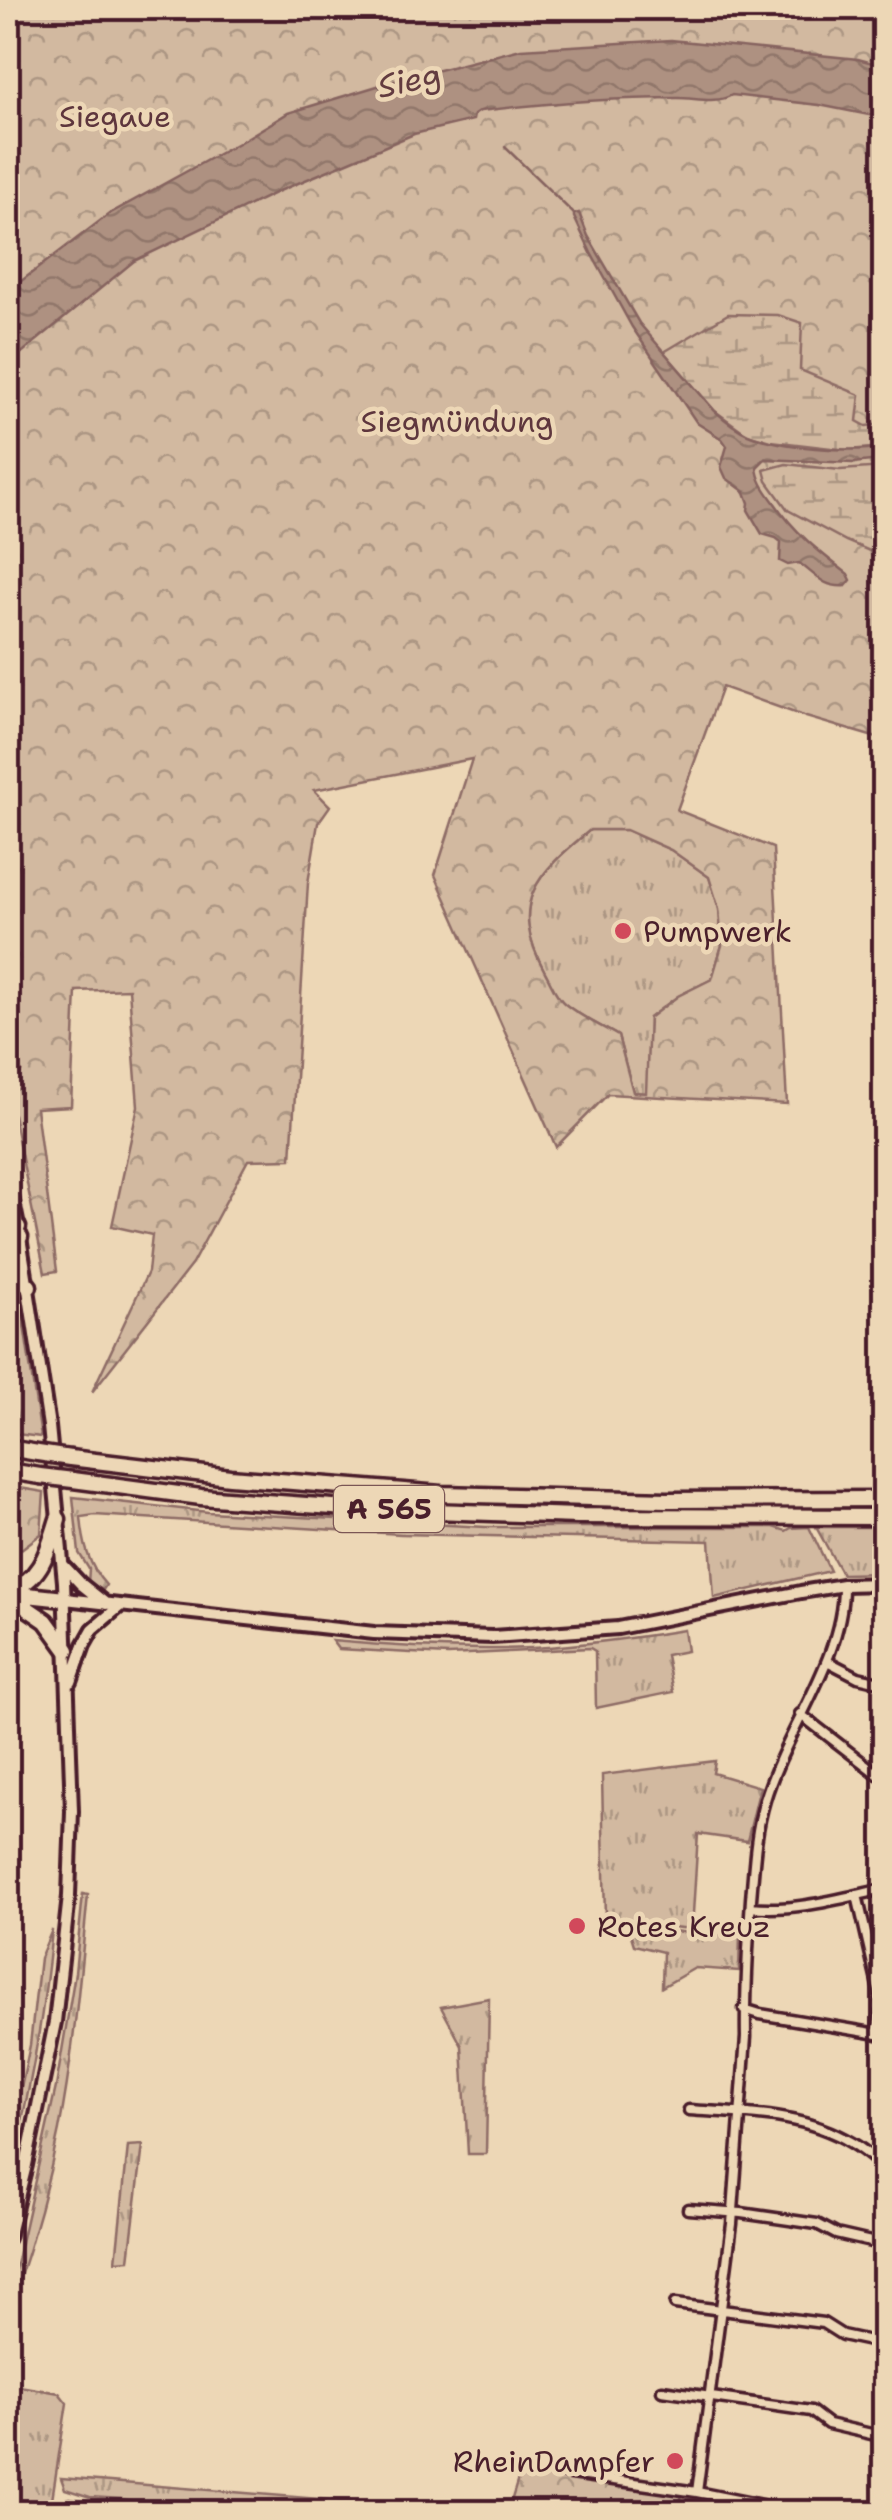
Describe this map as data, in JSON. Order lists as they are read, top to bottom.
{
  "streets": {
    "highway": ["A 565"]
  },
  "water": ["Sieg"],
  "parks": ["Siegaue", "Siegmündung"],
  "places": ["Pumpwerk", "Rotes Kreuz", "RheinDampfer"]
}
